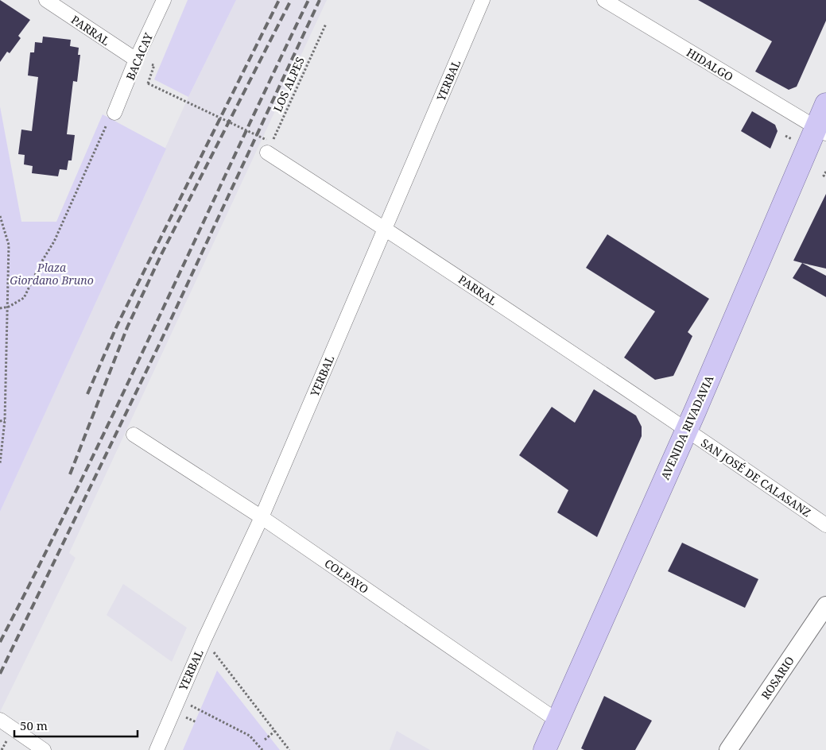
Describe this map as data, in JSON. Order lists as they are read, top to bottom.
{
  "streets": {
    "main road": ["AVENIDA RIVADAVIA"],
    "street": [
      "PARRAL",
      "BACACAY",
      "HIDALGO",
      "YERBAL",
      "SAN JOSÉ DE CALASANZ",
      "COLPAYO",
      "ROSARIO"
    ],
    "path": ["LOS ALPES"]
  },
  "crossings": [
    ["PARRAL", "BACACAY"],
    ["PARRAL", "YERBAL"],
    ["PARRAL", "LOS ALPES"],
    ["PARRAL", "AVENIDA RIVADAVIA"],
    ["PARRAL", "SAN JOSÉ DE CALASANZ"],
    ["HIDALGO", "AVENIDA RIVADAVIA"],
    ["YERBAL", "COLPAYO"],
    ["AVENIDA RIVADAVIA", "SAN JOSÉ DE CALASANZ"],
    ["AVENIDA RIVADAVIA", "COLPAYO"]
  ],
  "parks": ["Plaza Giordano Bruno"],
  "scale_bar": "50 m"
}
